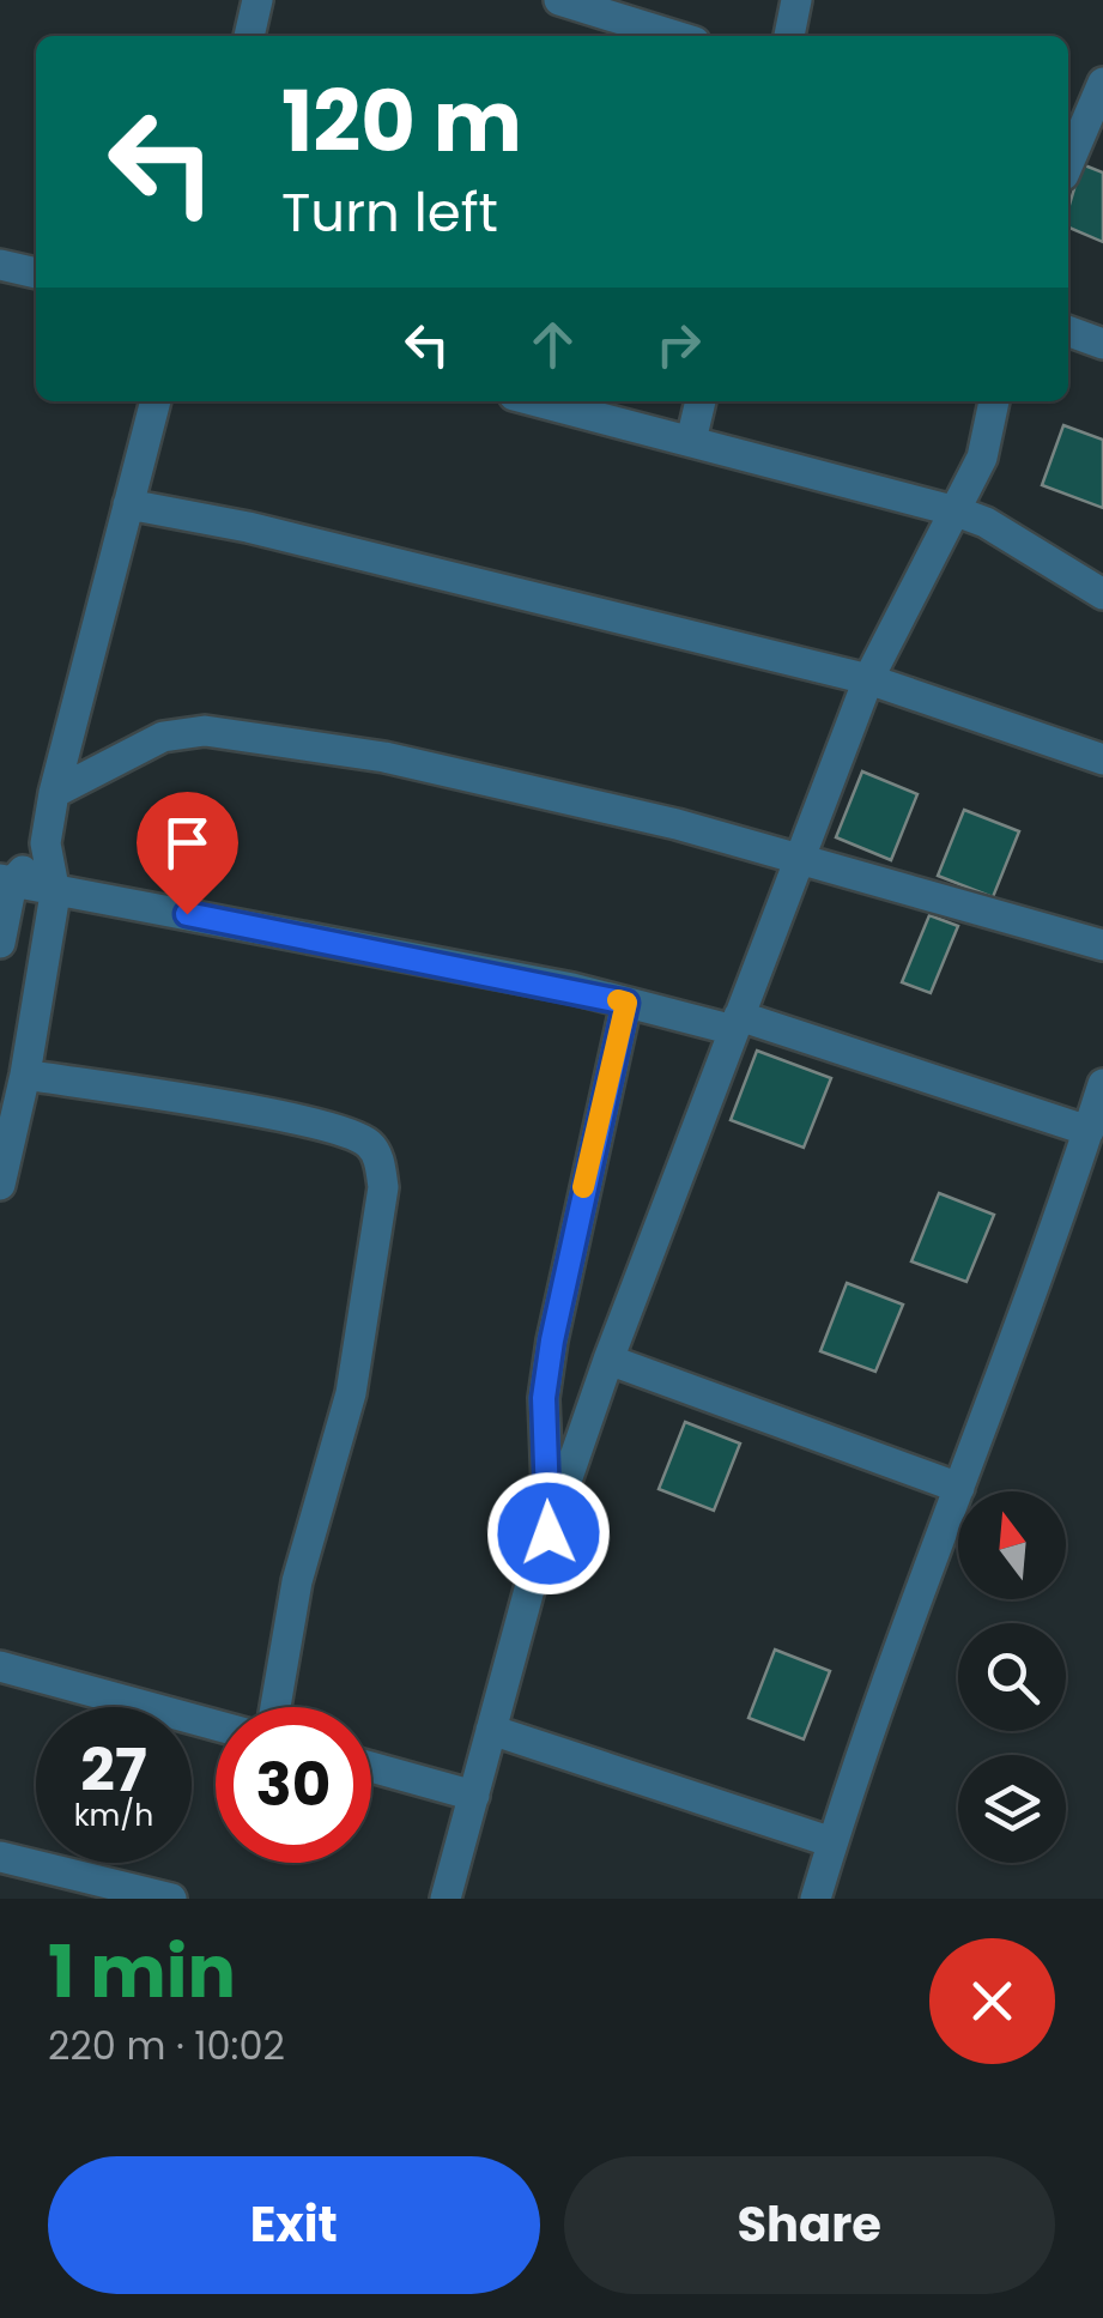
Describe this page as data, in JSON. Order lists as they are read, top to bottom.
{
  "north": "top",
  "page": {
    "turn": ["120 m", "Turn left"],
    "speed": "27 km/h",
    "limit": "30",
    "heading": ["1 min", "220 m · 10:02"],
    "buttons": ["Exit", "Share"]
  }
}
